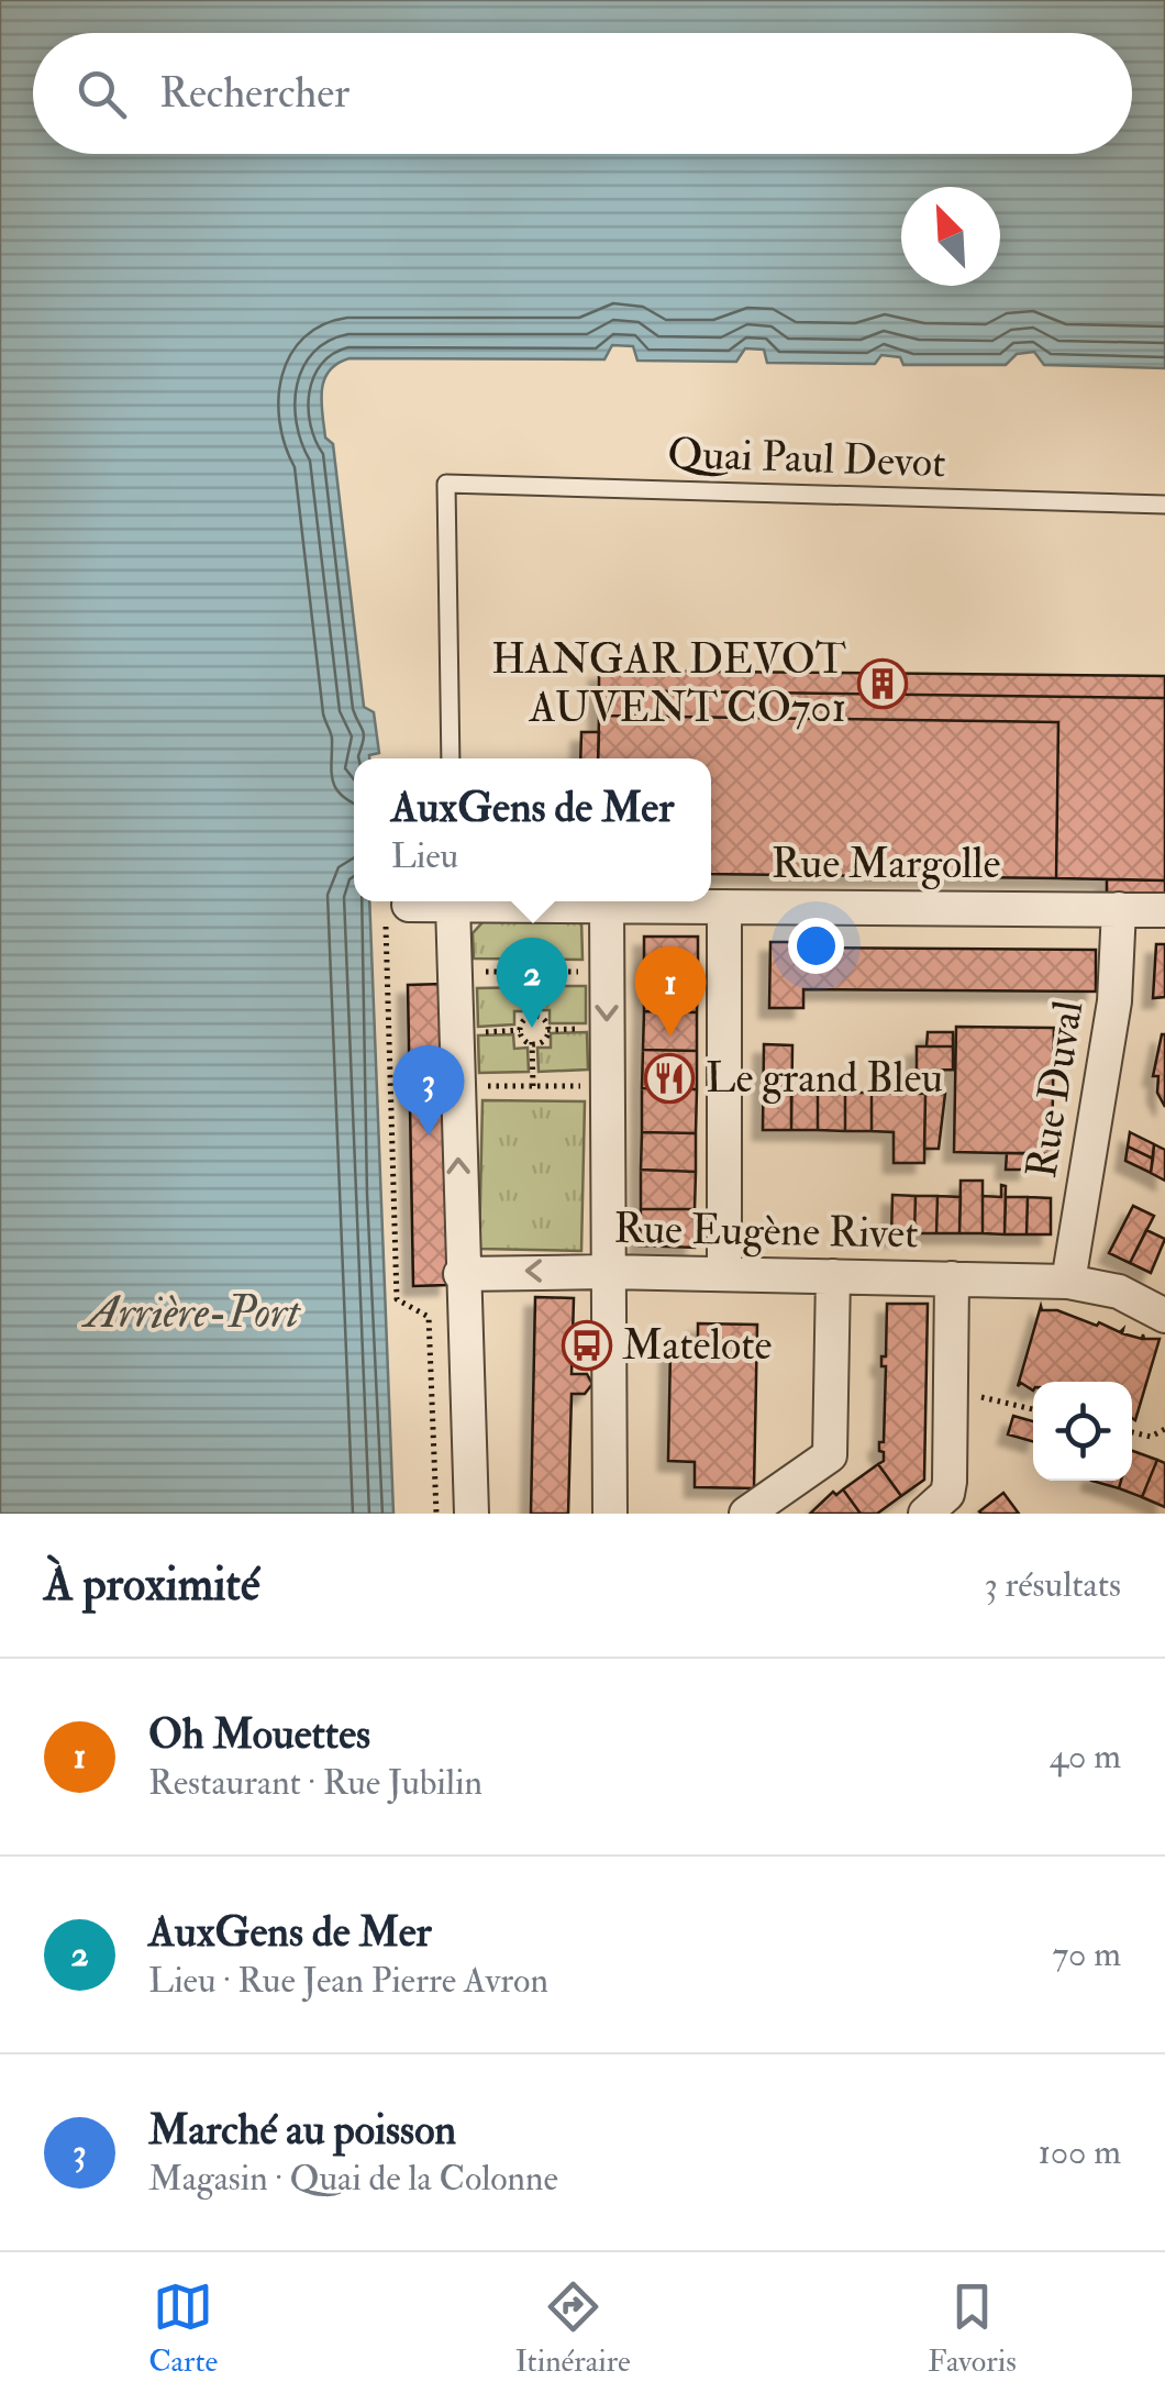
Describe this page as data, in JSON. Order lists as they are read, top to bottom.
{
  "streets": {
    "street": ["Rue Margolle", "Rue Duval", "Rue Eugène Rivet"],
    "lane": ["Quai Paul Devot"]
  },
  "crossings": [
    ["Rue Margolle", "Rue Duval"],
    ["Rue Duval", "Rue Eugène Rivet"]
  ],
  "water": ["Arrière-Port"],
  "places": {
    "building": ["HANGAR DEVOT AUVENT CO701"],
    "restaurant": ["Le grand Bleu"],
    "bus stop": ["Matelote"]
  },
  "north": "top left",
  "page": {
    "search": "Rechercher",
    "popup": ["AuxGens de Mer", "Lieu"],
    "pins": ["2", "1", "3"],
    "heading": ["À proximité", "3 résultats"],
    "list": [
      {
        "mark": "1",
        "name": "Oh Mouettes",
        "note": "Restaurant · Rue Jubilin",
        "value": "40 m"
      },
      {
        "mark": "2",
        "name": "AuxGens de Mer",
        "note": "Lieu · Rue Jean Pierre Avron",
        "value": "70 m"
      },
      {
        "mark": "3",
        "name": "Marché au poisson",
        "note": "Magasin · Quai de la Colonne",
        "value": "100 m"
      }
    ],
    "nav": ["Carte", "Itinéraire", "Favoris"]
  }
}
